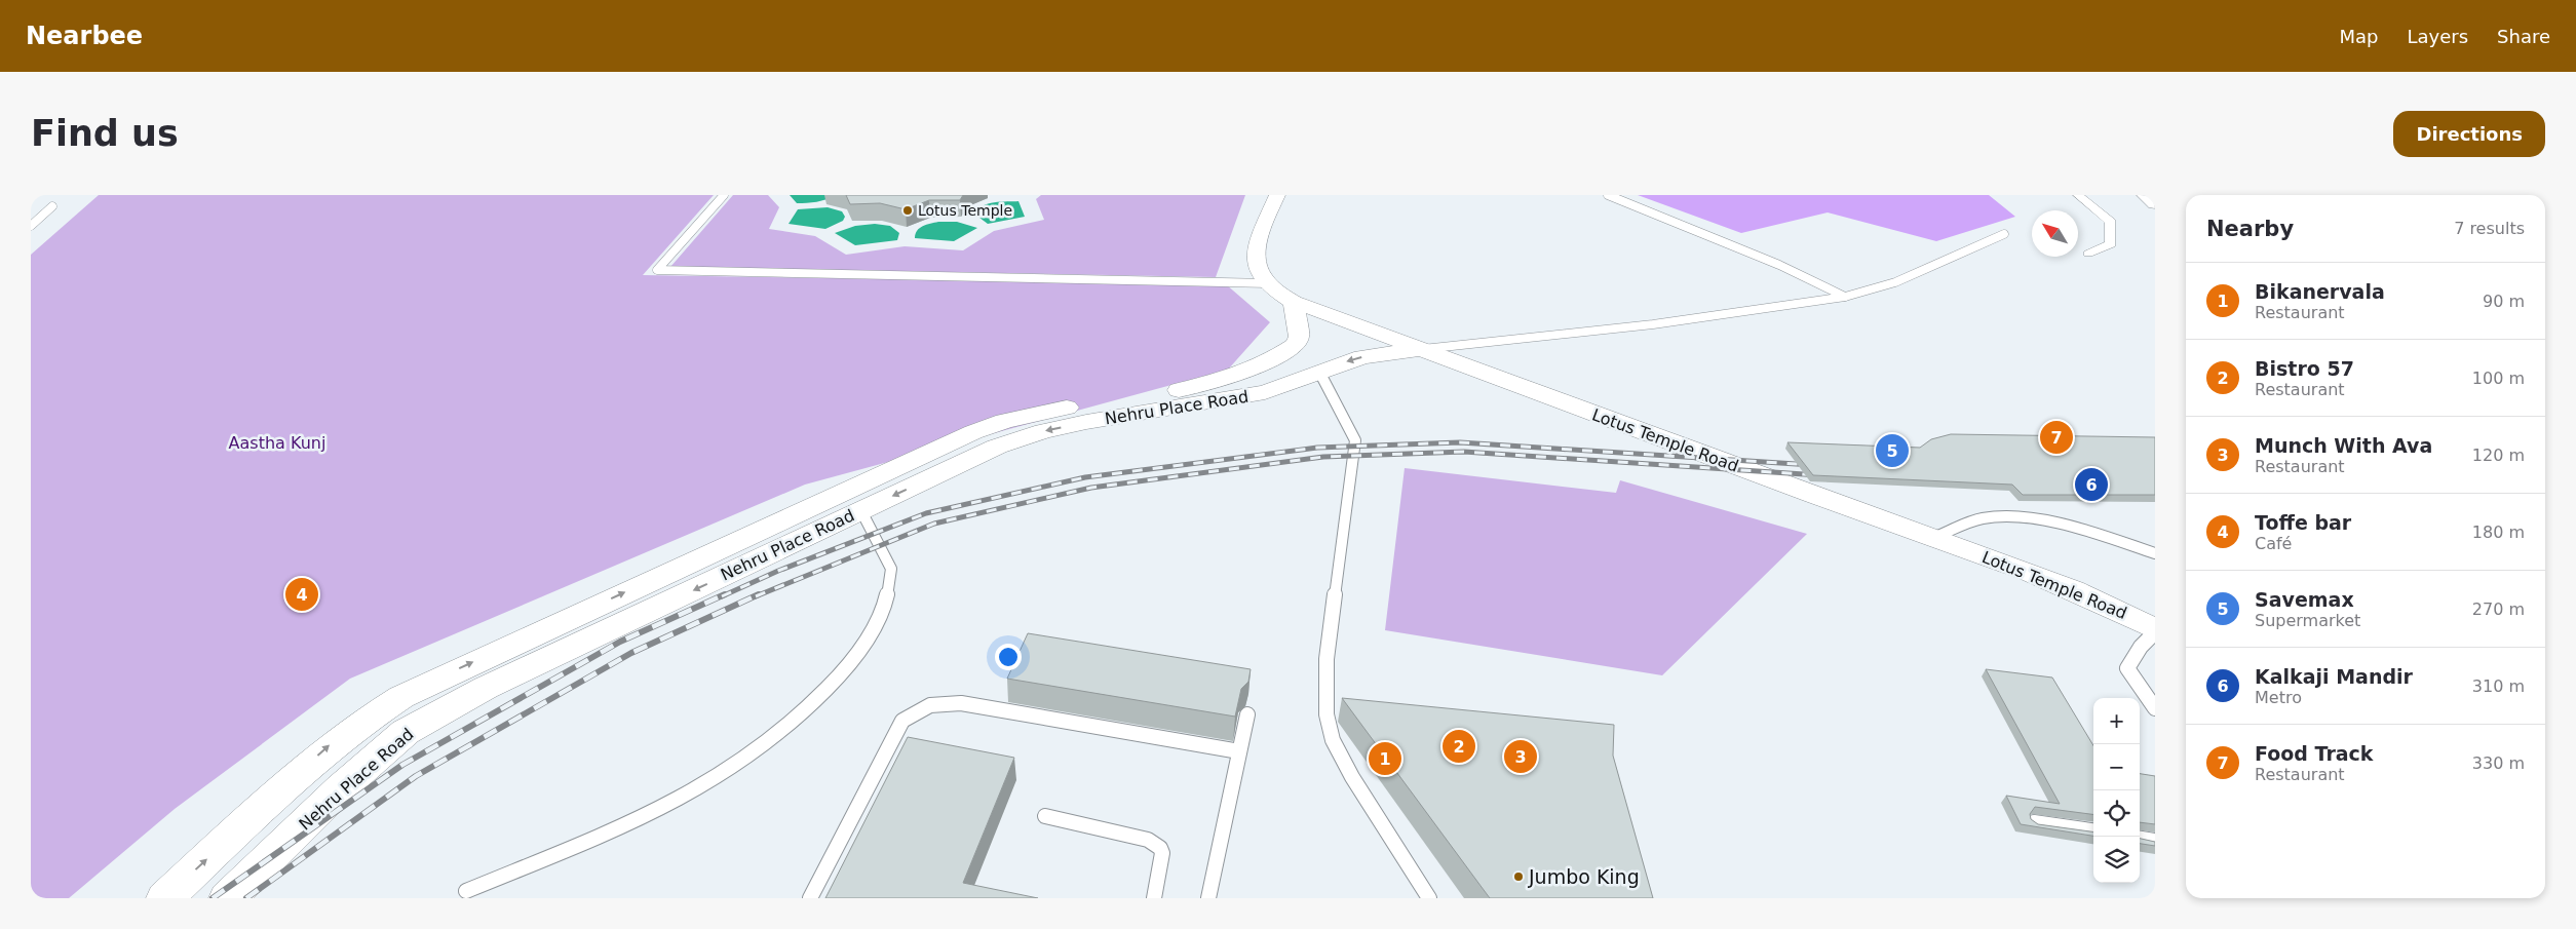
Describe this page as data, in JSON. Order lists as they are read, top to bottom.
{
  "streets": {
    "street": ["Nehru Place Road", "Lotus Temple Road"]
  },
  "crossings": [
    ["Nehru Place Road", "Lotus Temple Road"]
  ],
  "parks": ["Aastha Kunj"],
  "places": ["Lotus Temple", "Jumbo King"],
  "north": "top left",
  "page": {
    "header": "Nearbee",
    "nav": ["Map", "Layers", "Share"],
    "buttons": "Directions",
    "title": "Find us",
    "heading": ["Nearby", "7 results"],
    "list": [
      {
        "mark": "1",
        "name": "Bikanervala",
        "note": "Restaurant",
        "value": "90 m"
      },
      {
        "mark": "2",
        "name": "Bistro 57",
        "note": "Restaurant",
        "value": "100 m"
      },
      {
        "mark": "3",
        "name": "Munch With Ava",
        "note": "Restaurant",
        "value": "120 m"
      },
      {
        "mark": "4",
        "name": "Toffe bar",
        "note": "Café",
        "value": "180 m"
      },
      {
        "mark": "5",
        "name": "Savemax",
        "note": "Supermarket",
        "value": "270 m"
      },
      {
        "mark": "6",
        "name": "Kalkaji Mandir",
        "note": "Metro",
        "value": "310 m"
      },
      {
        "mark": "7",
        "name": "Food Track",
        "note": "Restaurant",
        "value": "330 m"
      }
    ],
    "pins": [
      "7",
      "5",
      "6",
      "4",
      "2",
      "3",
      "1"
    ],
    "map_buttons": ["+", "−"]
  }
}
